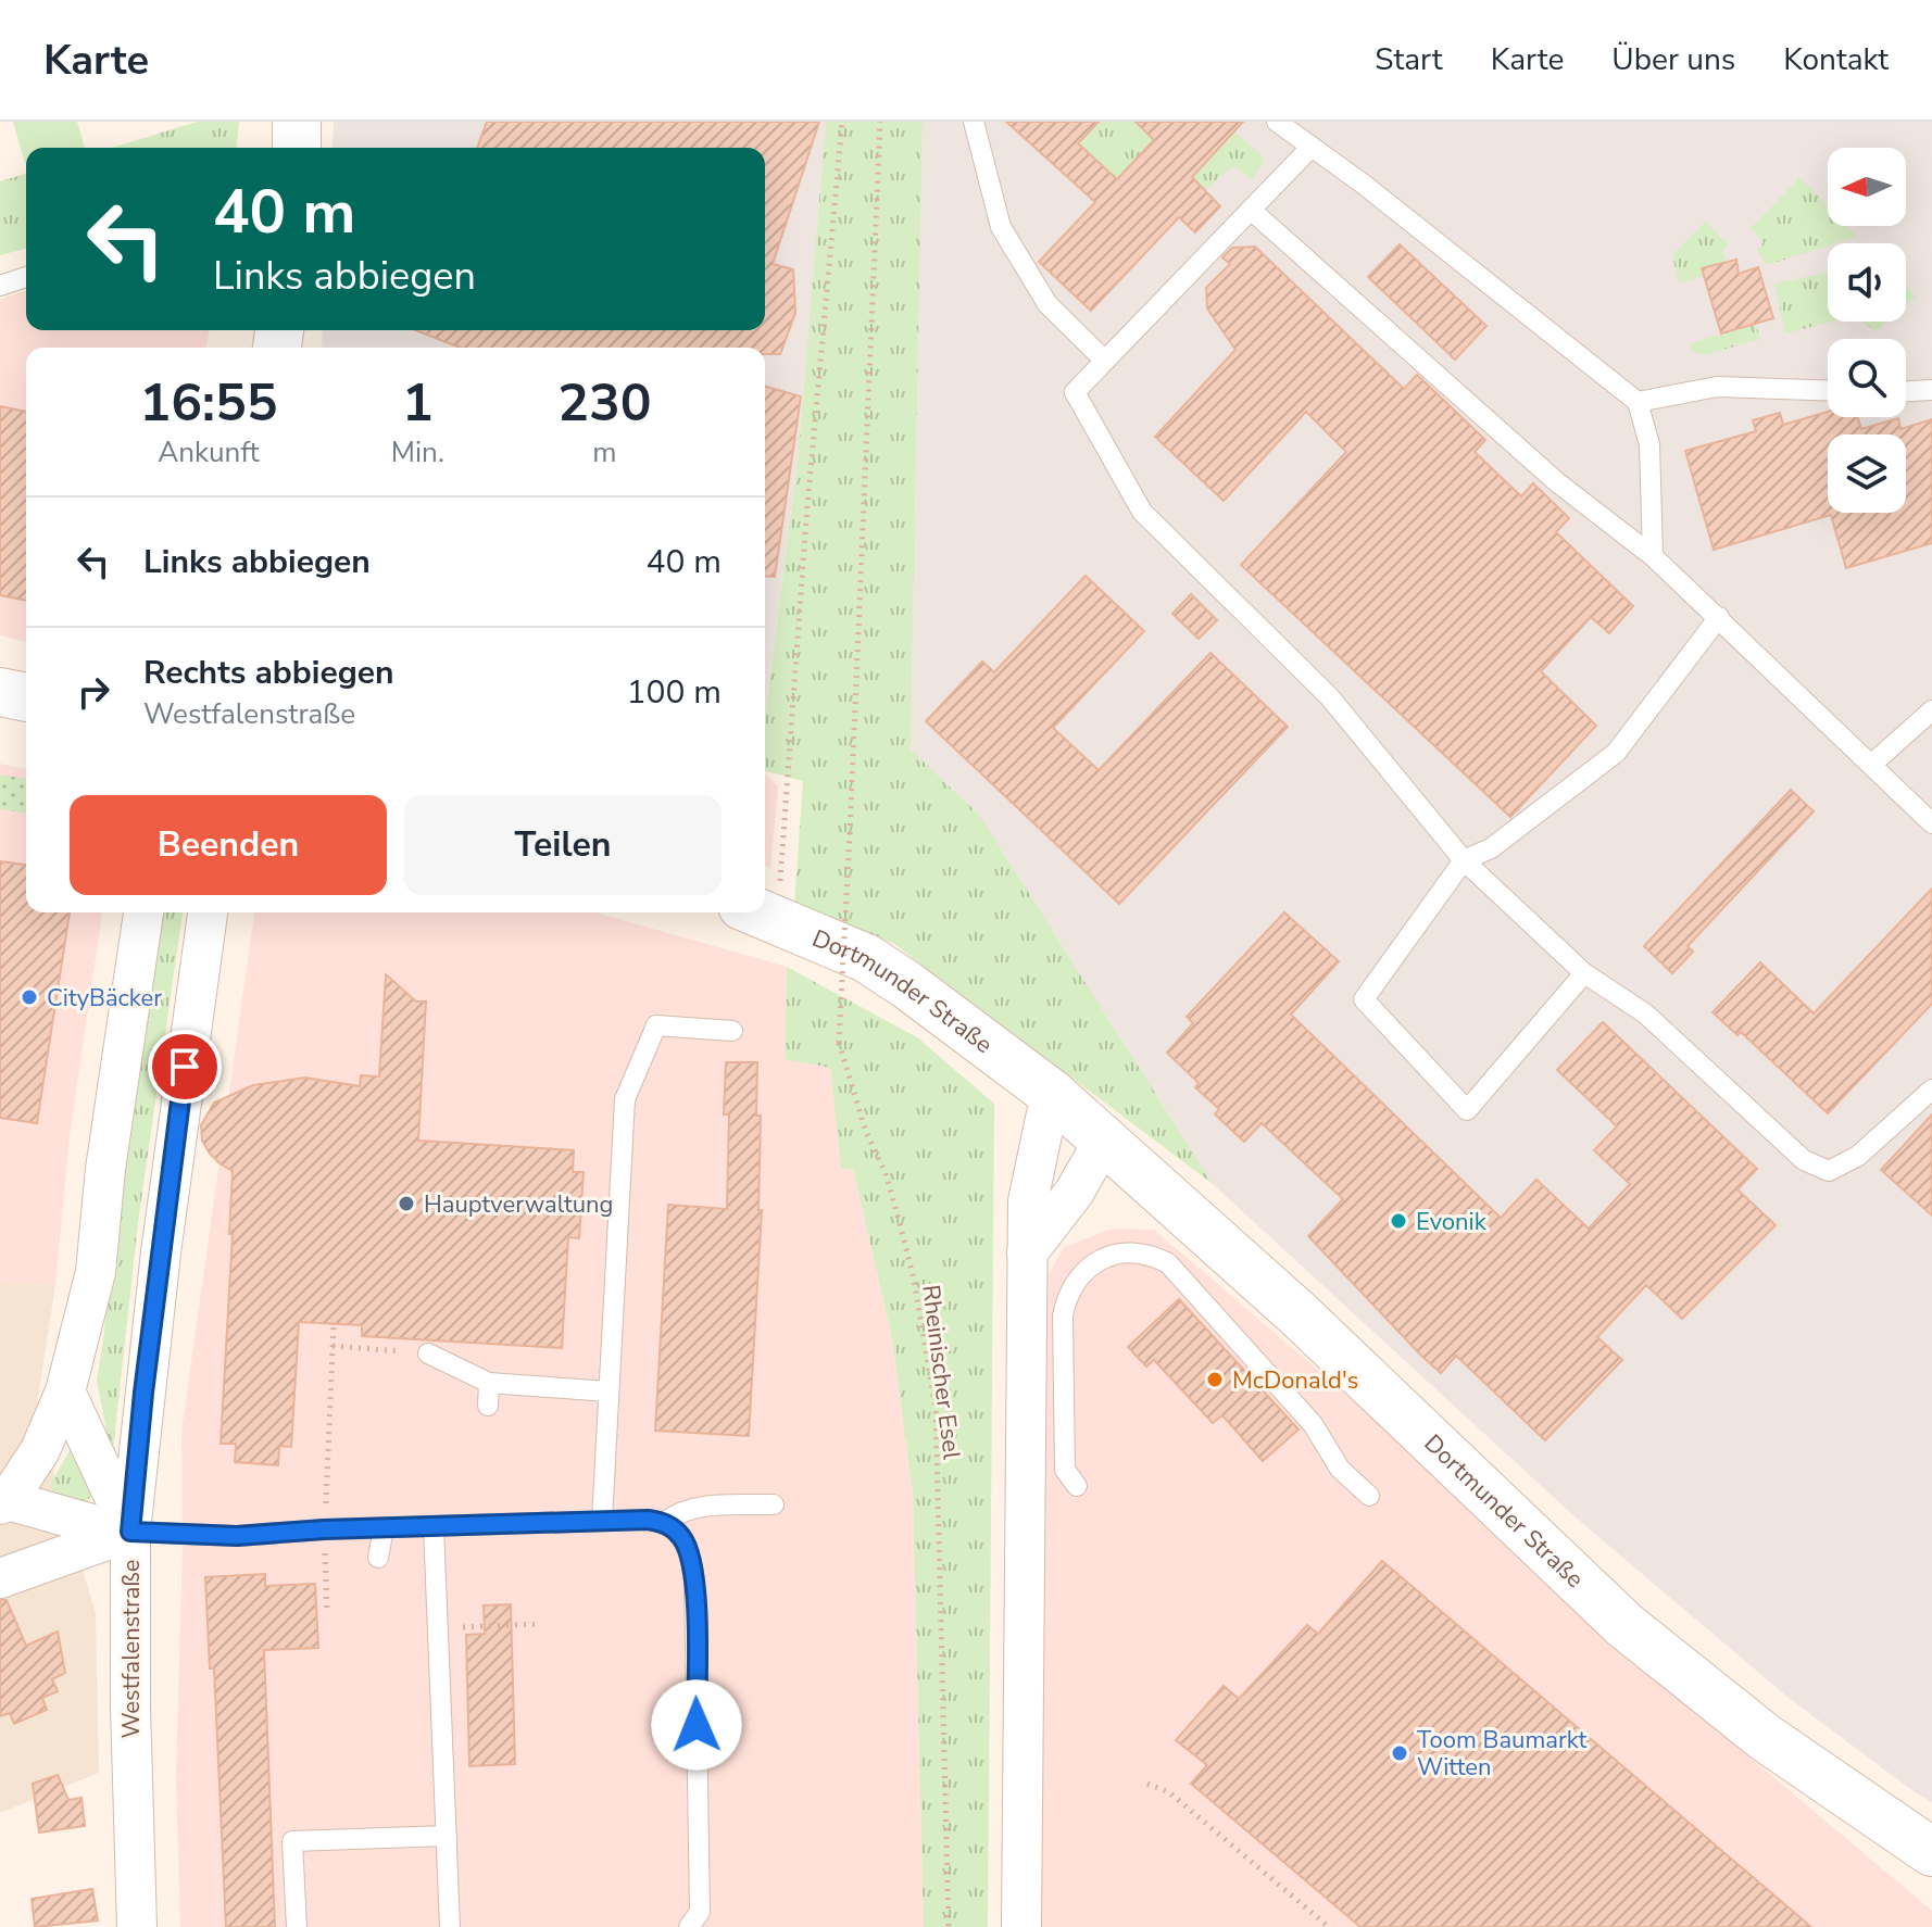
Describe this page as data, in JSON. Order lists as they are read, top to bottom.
{
  "streets": {
    "main road": ["Dortmunder Straße"],
    "street": ["Westfalenstraße"],
    "path": ["Rheinischer Esel"]
  },
  "places": [
    "CityBäcker",
    "Hauptverwaltung",
    "Evonik",
    "McDonald's",
    "Toom Baumarkt Witten"
  ],
  "north": "left",
  "page": {
    "header": "Karte",
    "nav": [
      "Start",
      "Karte",
      "Über uns",
      "Kontakt"
    ],
    "turn": ["40 m", "Links abbiegen"],
    "eta": [
      "16:55",
      "Ankunft",
      "1",
      "Min.",
      "230",
      "m"
    ],
    "list": [
      {
        "name": "Links abbiegen",
        "value": "40 m"
      },
      {
        "name": "Rechts abbiegen",
        "note": "Westfalenstraße",
        "value": "100 m"
      }
    ],
    "buttons": ["Beenden", "Teilen"]
  }
}
